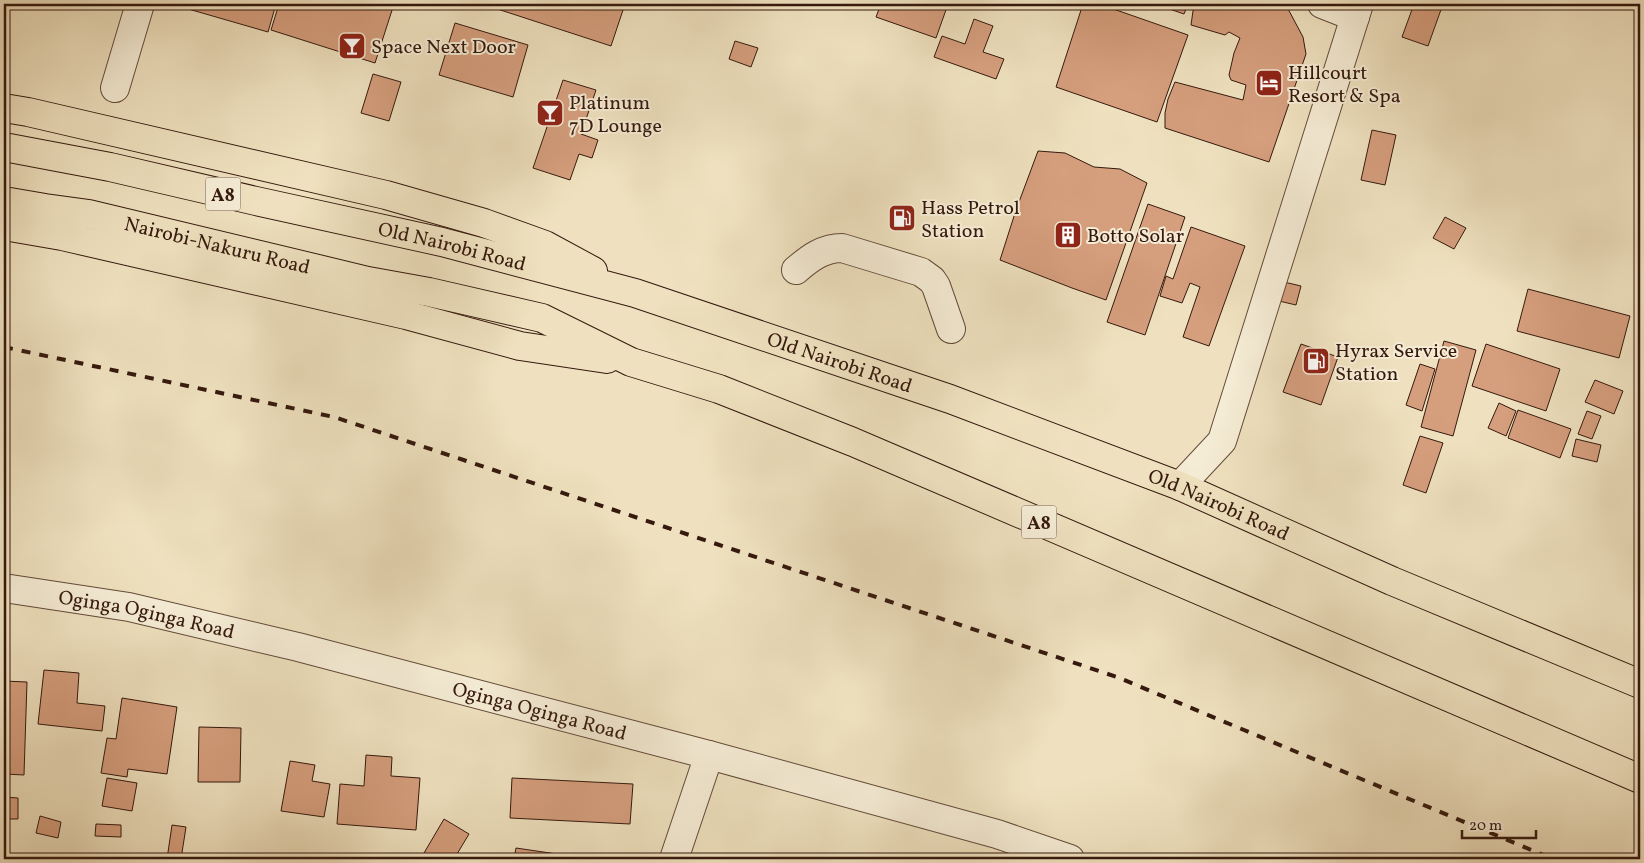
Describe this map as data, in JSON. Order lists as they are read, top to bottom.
{
  "streets": {
    "highway": ["A8", "Nairobi-Nakuru Road", "Old Nairobi Road"],
    "street": ["Oginga Oginga Road"]
  },
  "crossings": [
    ["A8", "Nairobi-Nakuru Road"]
  ],
  "places": {
    "bar": ["Space Next Door", "Platinum 7D Lounge"],
    "hotel": ["Hillcourt Resort & Spa"],
    "fuel station": ["Hass Petrol Station", "Hyrax Service Station"],
    "building": ["Botto Solar"]
  },
  "scale_bar": "20 m"
}
